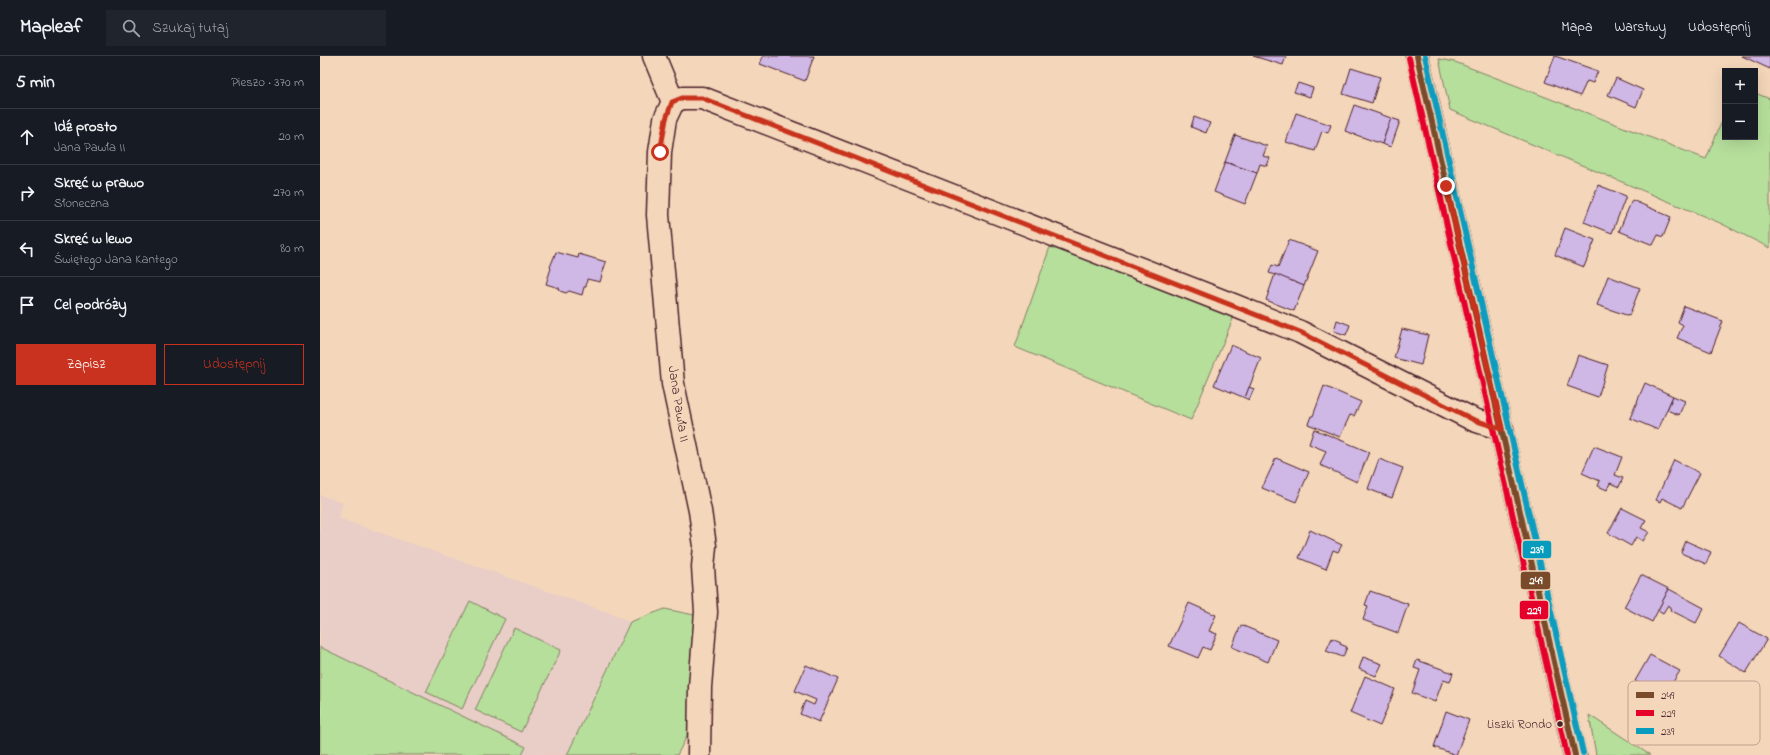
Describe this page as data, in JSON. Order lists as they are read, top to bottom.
{
  "streets": {
    "street": ["Jana Pawła II"]
  },
  "places": ["Liszki Rondo"],
  "lines": ["transit line 249", "transit line 239", "transit line 229"],
  "legend": ["249", "229", "239"],
  "page": {
    "header": "Mapleaf",
    "search": "Szukaj tutaj",
    "nav": ["Mapa", "Warstwy", "Udostępnij"],
    "heading": ["5 min", "Pieszo · 370 m"],
    "map_buttons": ["+", "−"],
    "list": [
      ["Idź prosto", "Jana Pawła II", "20 m"],
      ["Skręć w prawo", "Słoneczna", "270 m"],
      ["Skręć w lewo", "Świętego Jana Kantego", "80 m"],
      "Cel podróży"
    ],
    "buttons": ["Zapisz", "Udostępnij"]
  }
}
